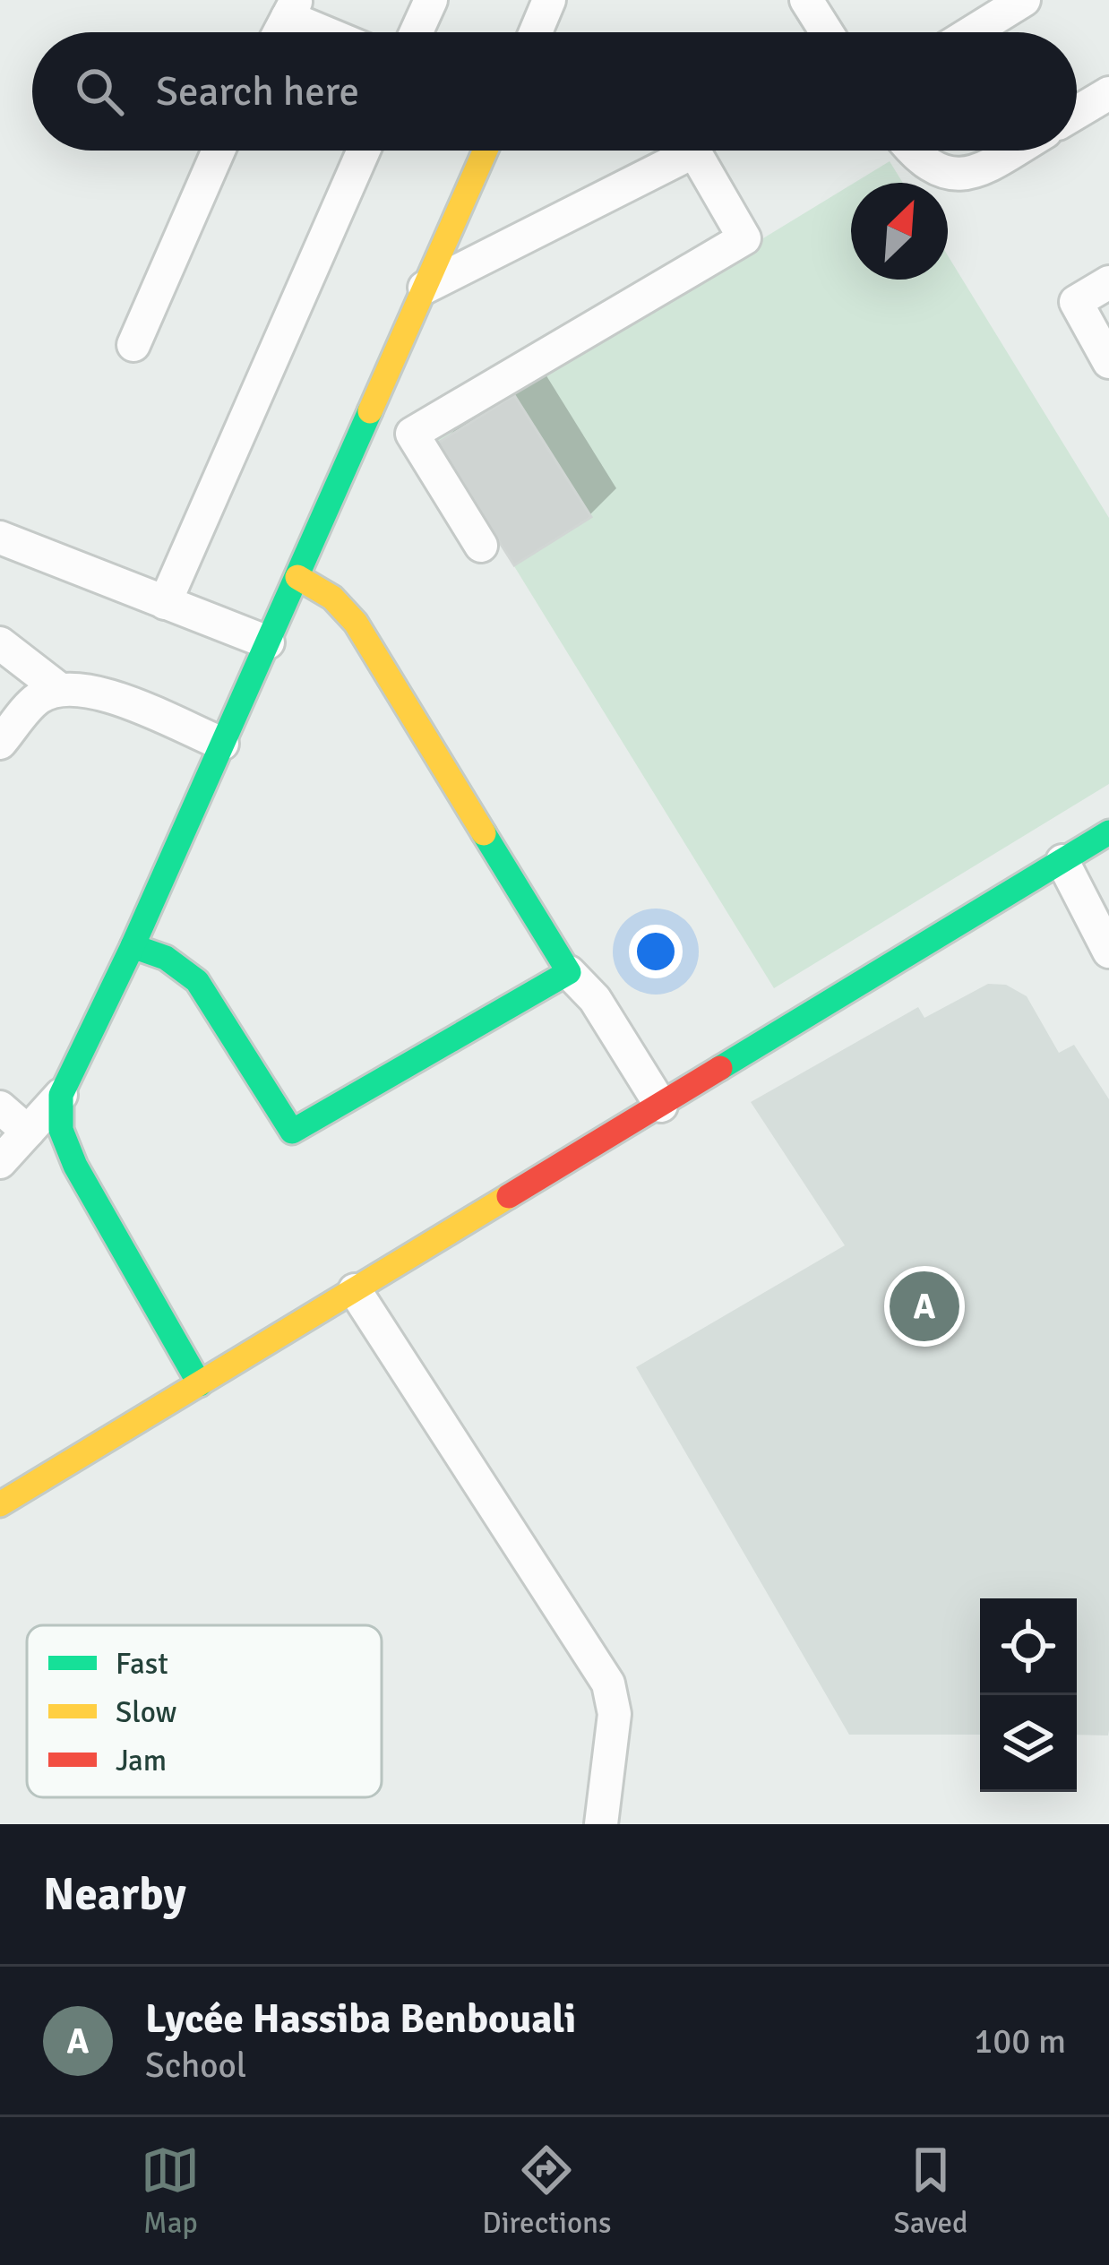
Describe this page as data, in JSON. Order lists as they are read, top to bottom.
{
  "legend": ["Fast", "Slow", "Jam"],
  "north": "top right",
  "page": {
    "search": "Search here",
    "pins": "A",
    "heading": "Nearby",
    "list": [
      {
        "mark": "A",
        "name": "Lycée Hassiba Benbouali",
        "note": "School",
        "value": "100 m"
      }
    ],
    "nav": ["Map", "Directions", "Saved"]
  }
}
